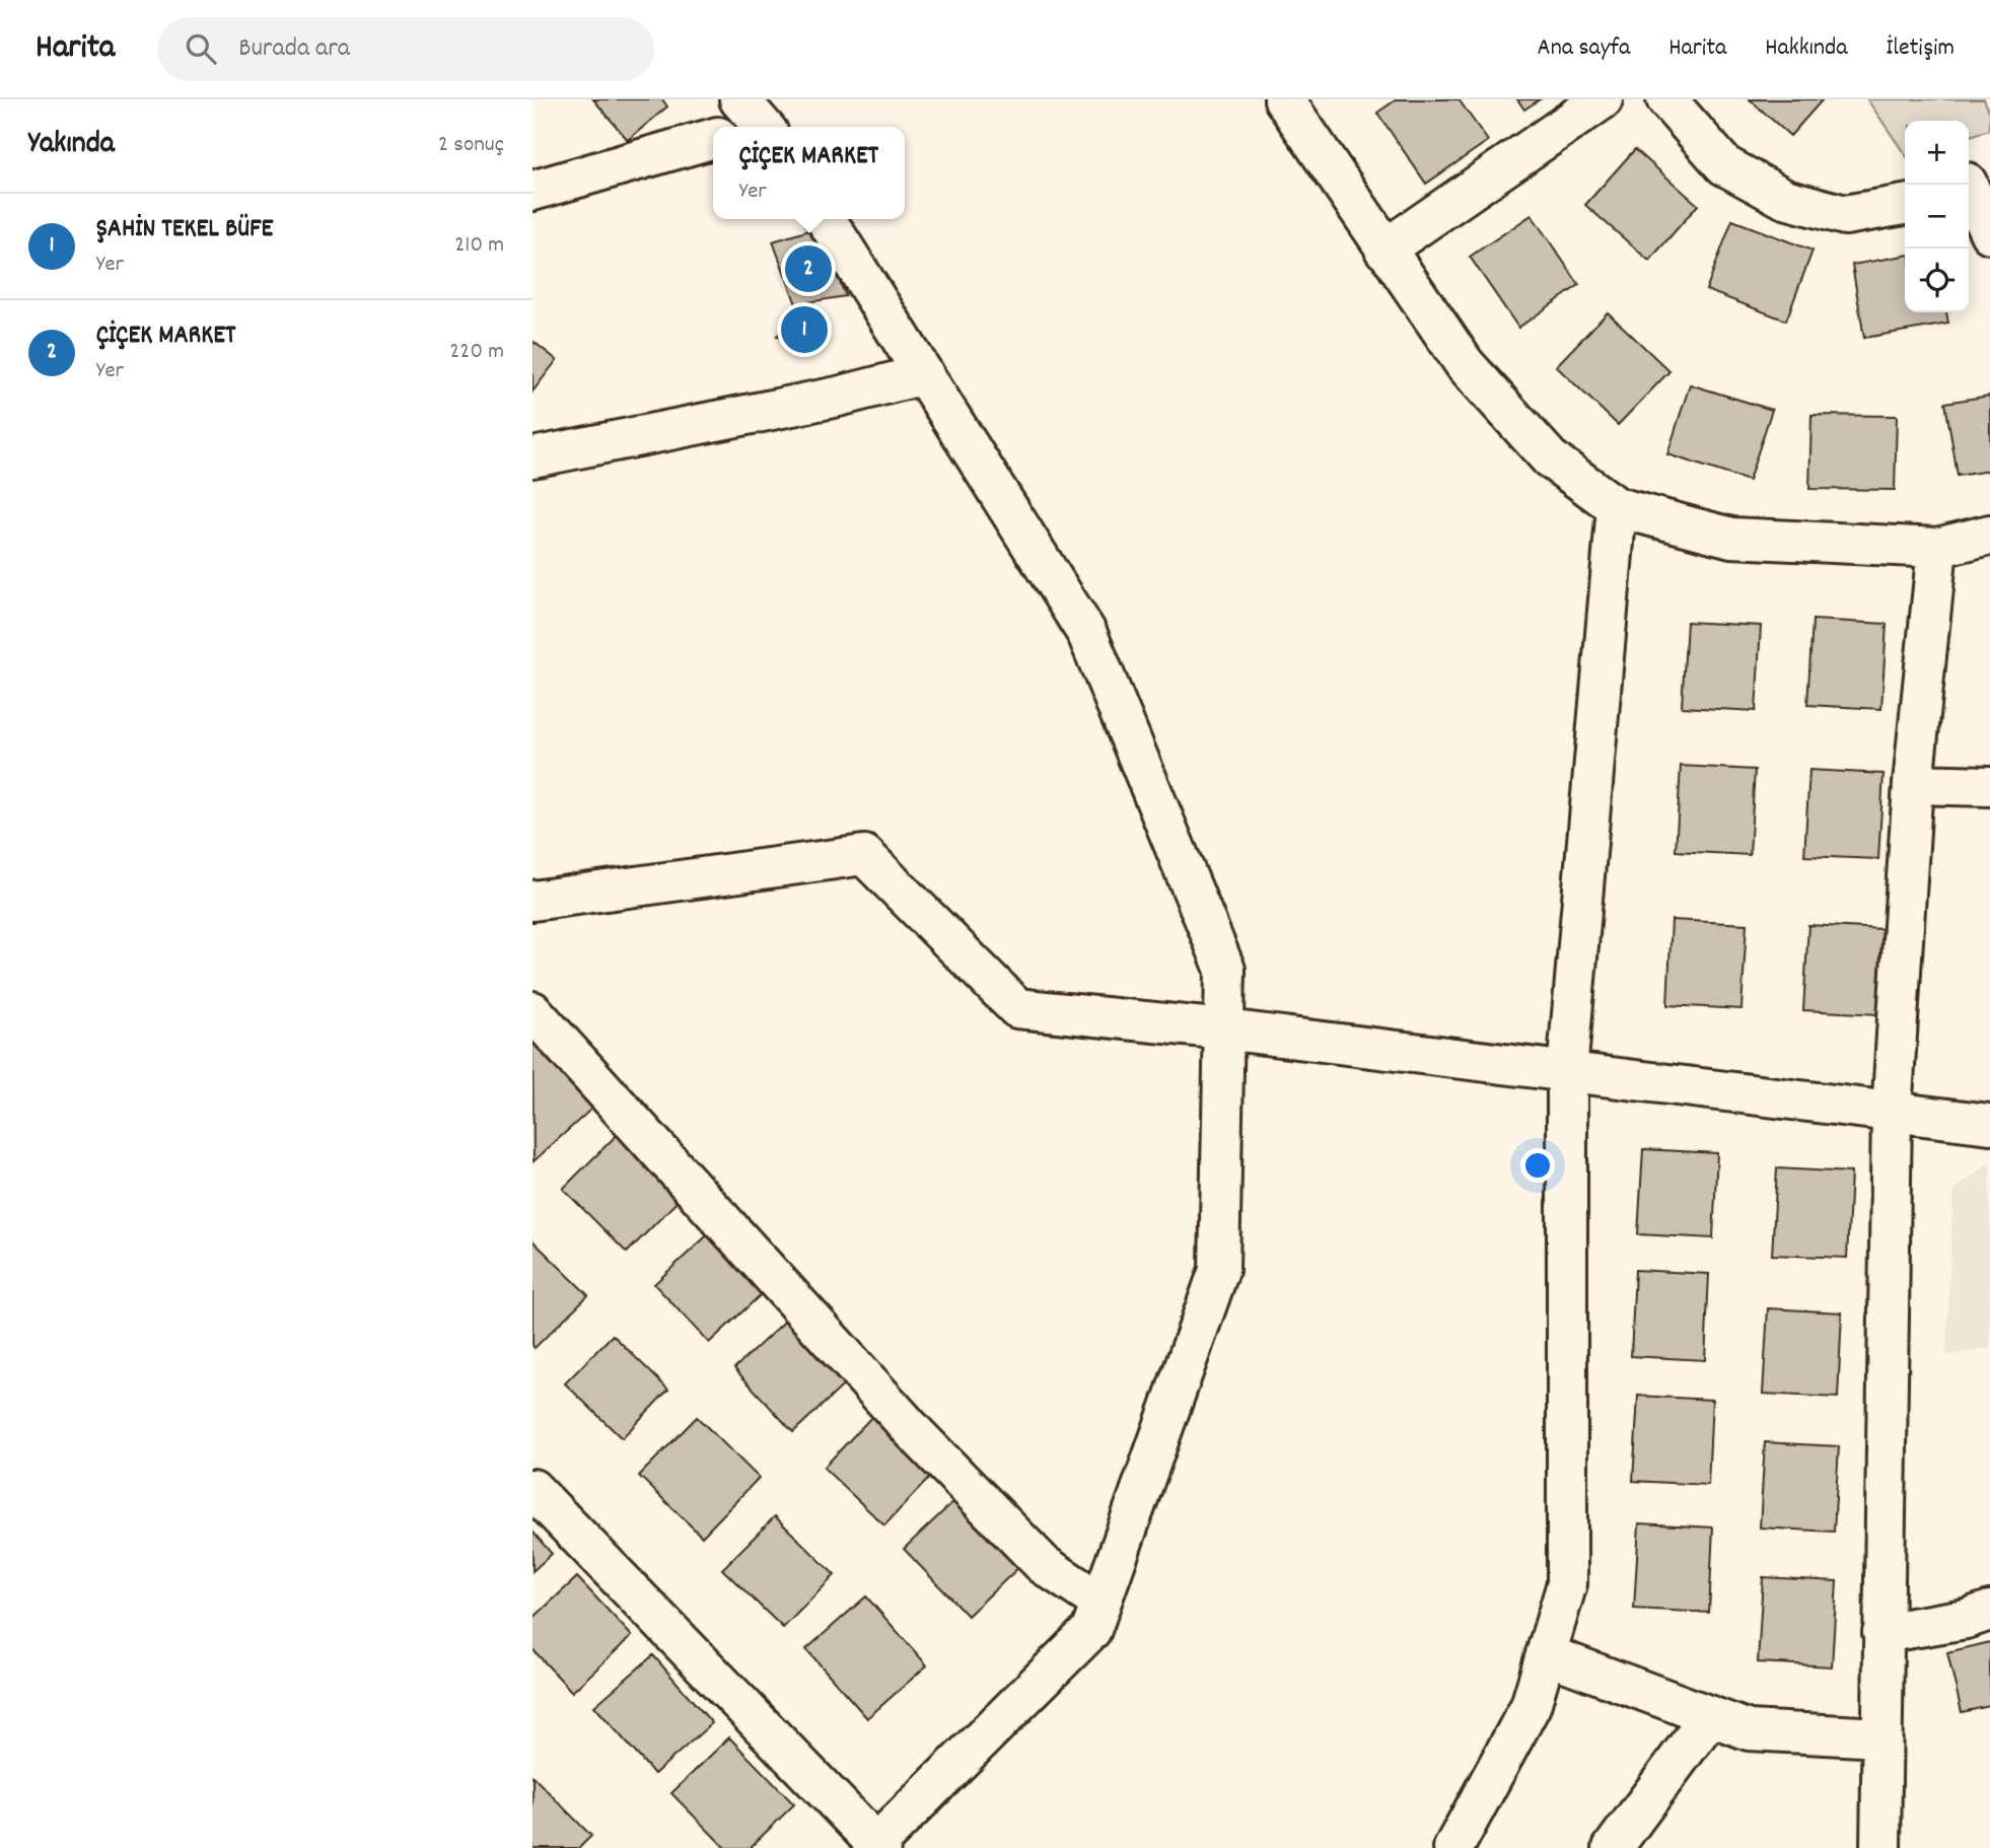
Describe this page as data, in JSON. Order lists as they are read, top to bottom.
{
  "page": {
    "header": "Harita",
    "search": "Burada ara",
    "nav": [
      "Ana sayfa",
      "Harita",
      "Hakkında",
      "İletişim"
    ],
    "heading": ["Yakında", "2 sonuç"],
    "map_buttons": ["+", "−"],
    "popup": ["ÇİÇEK MARKET", "Yer"],
    "list": [
      {
        "mark": "1",
        "name": "ŞAHİN TEKEL BÜFE",
        "note": "Yer",
        "value": "210 m"
      },
      {
        "mark": "2",
        "name": "ÇİÇEK MARKET",
        "note": "Yer",
        "value": "220 m"
      }
    ],
    "pins": ["2", "1"]
  }
}
